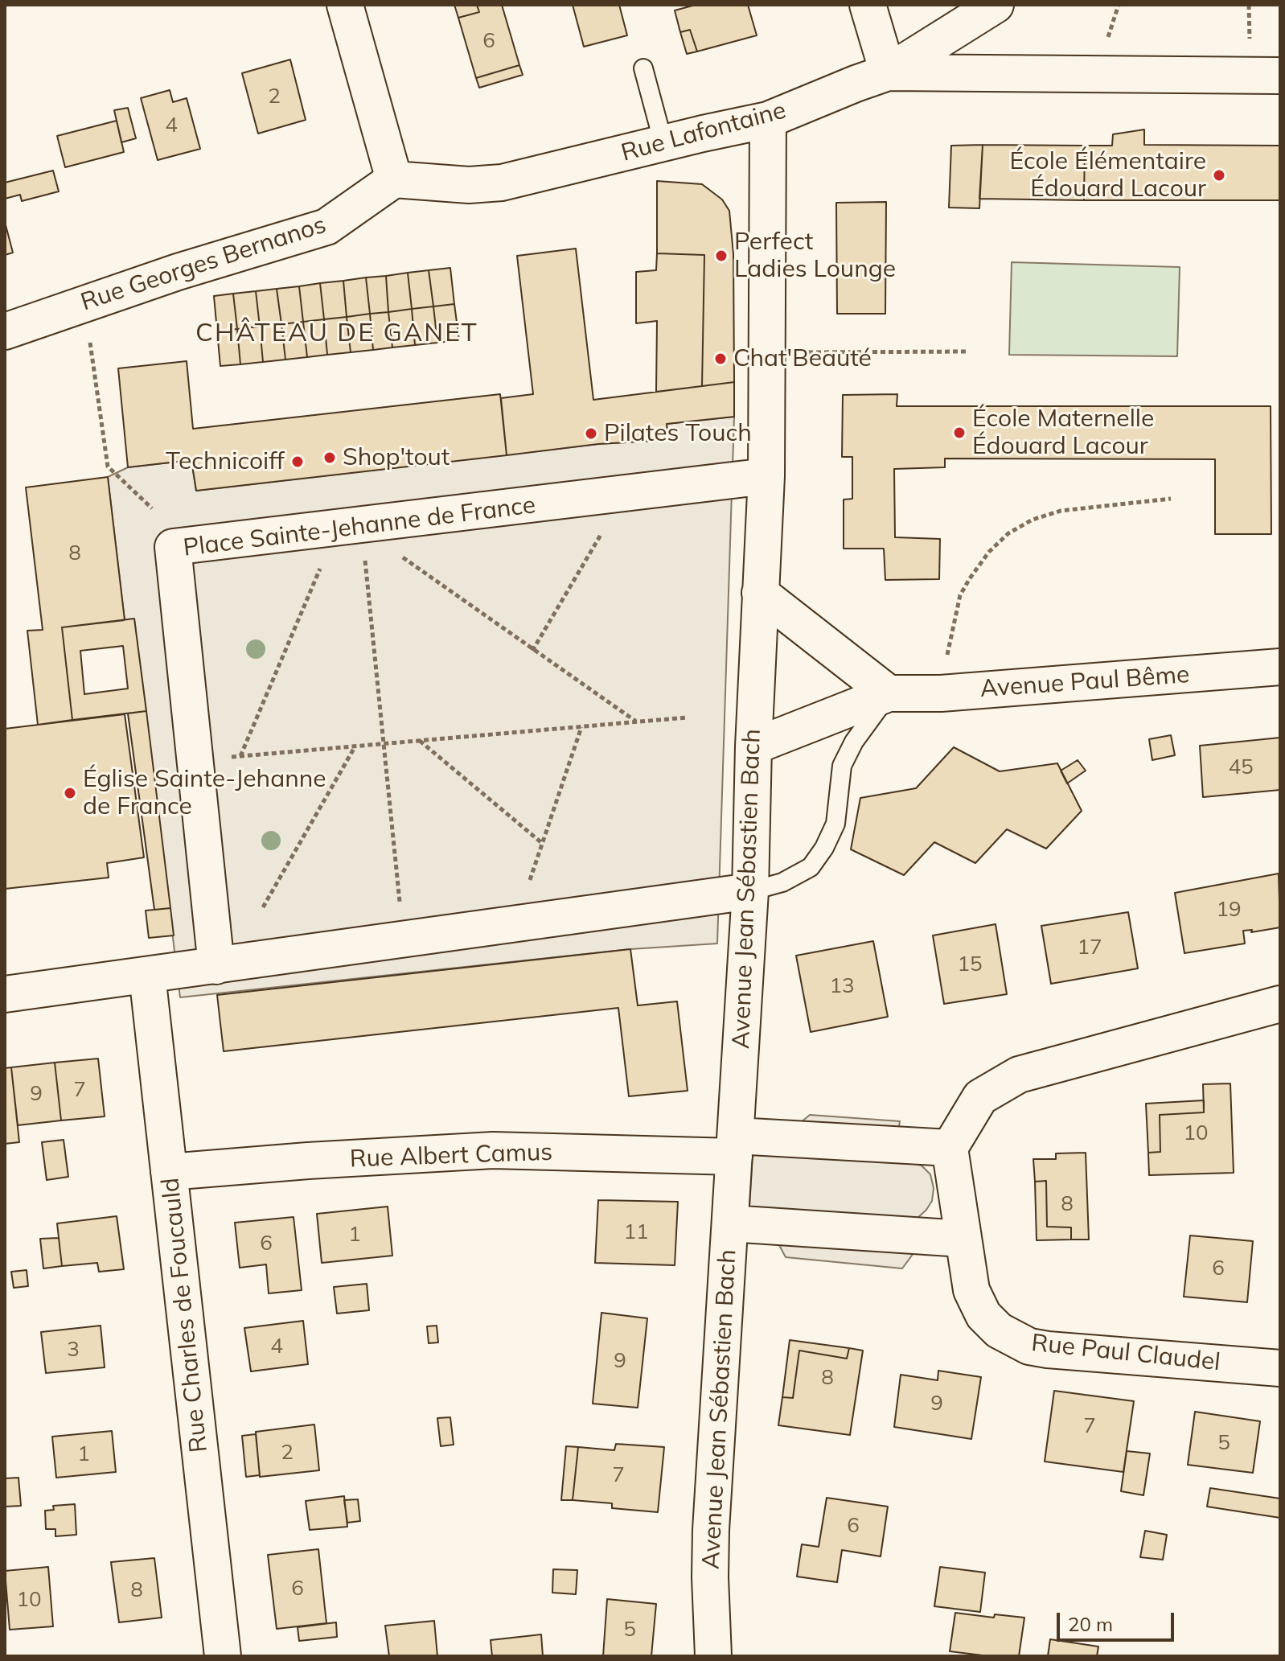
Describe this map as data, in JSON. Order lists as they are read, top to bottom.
{
  "streets": {
    "street": [
      "Rue Lafontaine",
      "Rue Georges Bernanos",
      "Place Sainte-Jehanne de France",
      "Avenue Paul Bême",
      "Avenue Jean Sébastien Bach",
      "Rue Albert Camus",
      "Rue Charles de Foucauld",
      "Rue Paul Claudel"
    ]
  },
  "crossings": [
    ["Rue Lafontaine", "Rue Georges Bernanos"],
    ["Rue Lafontaine", "Avenue Jean Sébastien Bach"],
    ["Place Sainte-Jehanne de France", "Avenue Jean Sébastien Bach"],
    ["Avenue Paul Bême", "Avenue Jean Sébastien Bach"],
    ["Avenue Jean Sébastien Bach", "Rue Albert Camus"],
    ["Rue Albert Camus", "Rue Charles de Foucauld"]
  ],
  "districts": ["CHÂTEAU DE GANET"],
  "places": [
    "École Élémentaire Édouard Lacour",
    "Perfect Ladies Lounge",
    "Chat'Beauté",
    "École Maternelle Édouard Lacour",
    "Pilates Touch",
    "Shop'tout",
    "Technicoiff",
    "Église Sainte-Jehanne de France"
  ],
  "house_numbers": [
    "6",
    "2",
    "4",
    "8",
    "45",
    "19",
    "17",
    "15",
    "13",
    "7",
    "9",
    "10",
    "8",
    "11",
    "1",
    "6",
    "6",
    "4",
    "3",
    "9",
    "8",
    "9",
    "7",
    "5",
    "2",
    "1",
    "7",
    "6",
    "6",
    "8",
    "10",
    "5"
  ],
  "scale_bar": "20 m"
}
